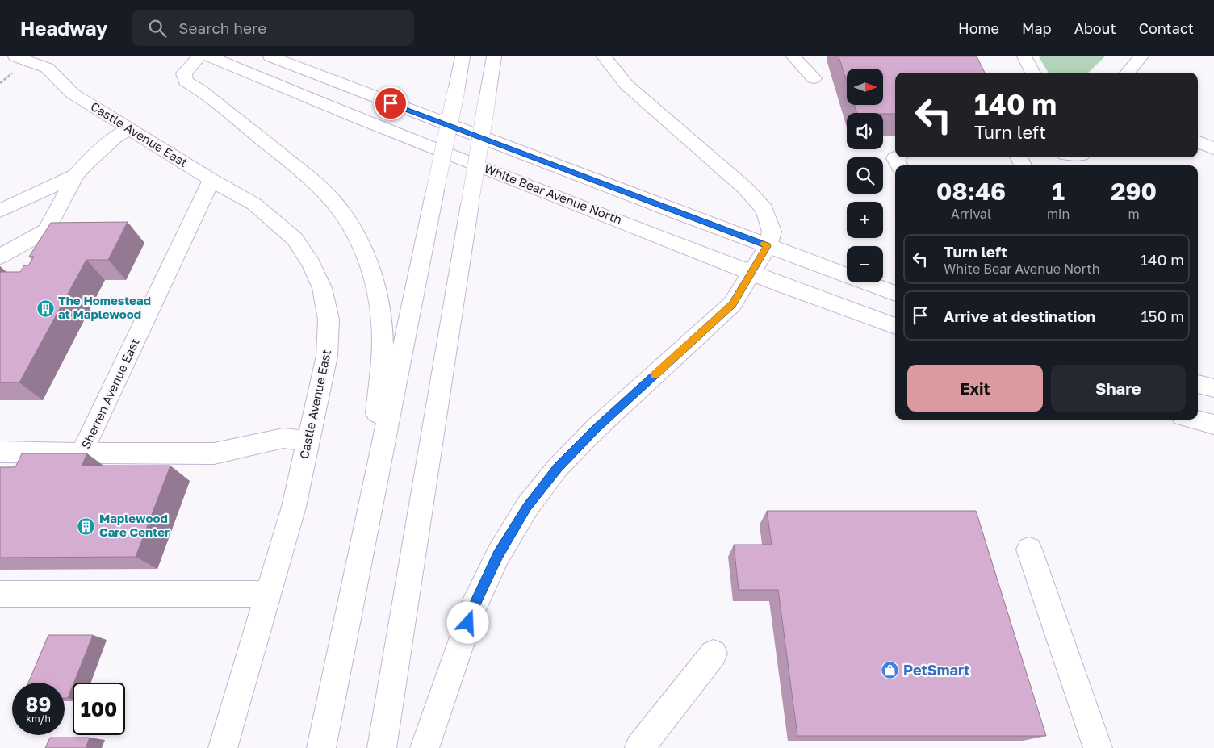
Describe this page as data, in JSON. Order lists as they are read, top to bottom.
{
  "streets": {
    "main road": ["Castle Avenue East", "White Bear Avenue North", "Sherren Avenue East"]
  },
  "crossings": [
    ["Castle Avenue East", "Sherren Avenue East"]
  ],
  "places": {
    "building": ["The Homestead at Maplewood", "Maplewood Care Center"],
    "shop": ["PetSmart"]
  },
  "north": "right",
  "page": {
    "header": "Headway",
    "search": "Search here",
    "nav": [
      "Home",
      "Map",
      "About",
      "Contact"
    ],
    "map_buttons": ["+", "−"],
    "turn": ["140 m", "Turn left"],
    "eta": [
      "08:46",
      "Arrival",
      "1",
      "min",
      "290",
      "m"
    ],
    "list": [
      {
        "name": "Turn left",
        "note": "White Bear Avenue North",
        "value": "140 m"
      },
      {
        "name": "Arrive at destination",
        "value": "150 m"
      }
    ],
    "buttons": ["Exit", "Share"],
    "speed": "89 km/h",
    "limit": "100"
  }
}
